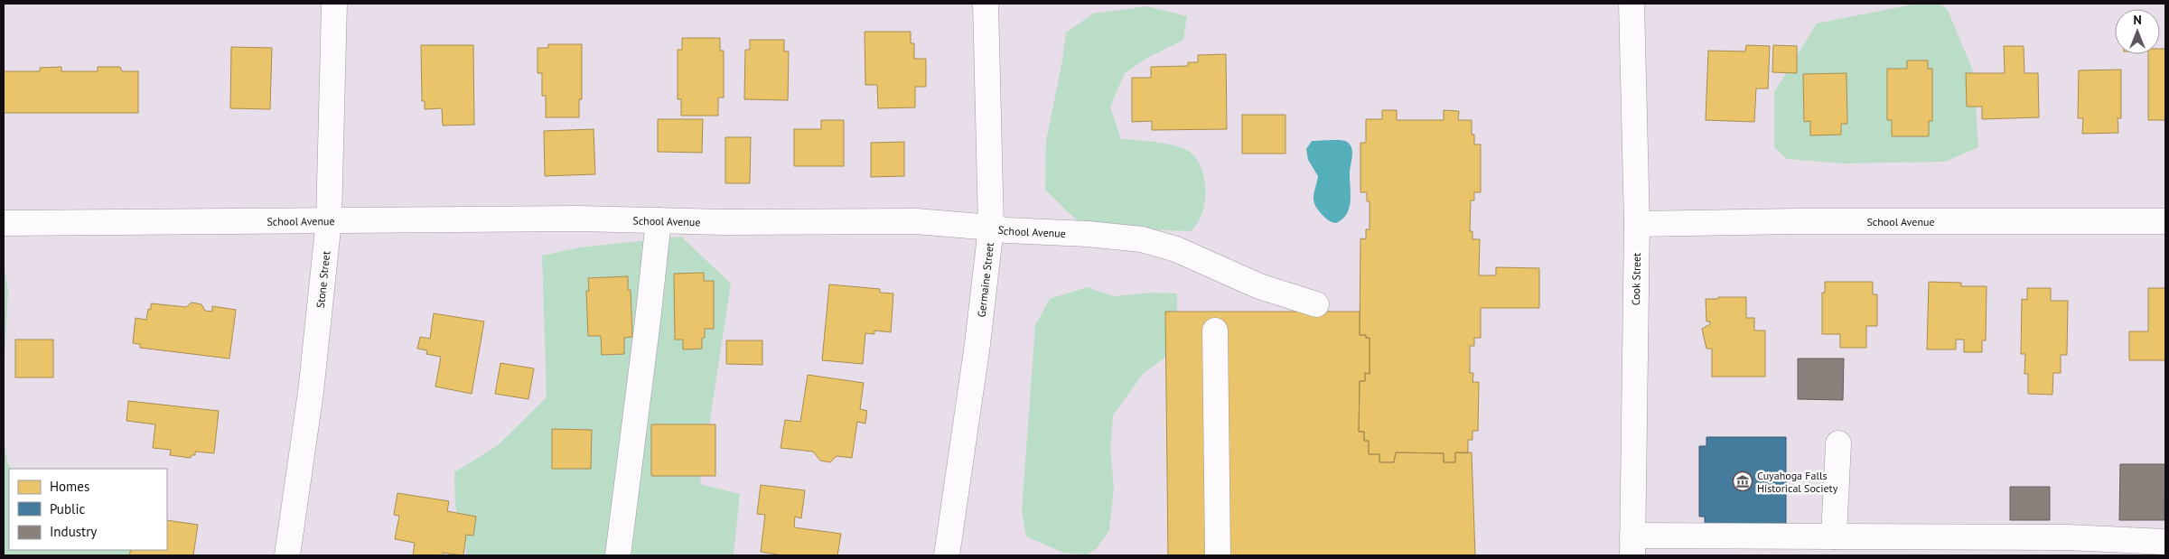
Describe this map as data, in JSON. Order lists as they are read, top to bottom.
{
  "streets": {
    "street": [
      "School Avenue",
      "Cook Street",
      "Stone Street",
      "Germaine Street"
    ]
  },
  "crossings": [
    ["School Avenue", "Cook Street"],
    ["School Avenue", "Stone Street"],
    ["School Avenue", "Germaine Street"]
  ],
  "places": {
    "museum": ["Cuyahoga Falls Historical Society"]
  },
  "legend": ["Homes", "Public", "Industry"],
  "north": "top"
}
